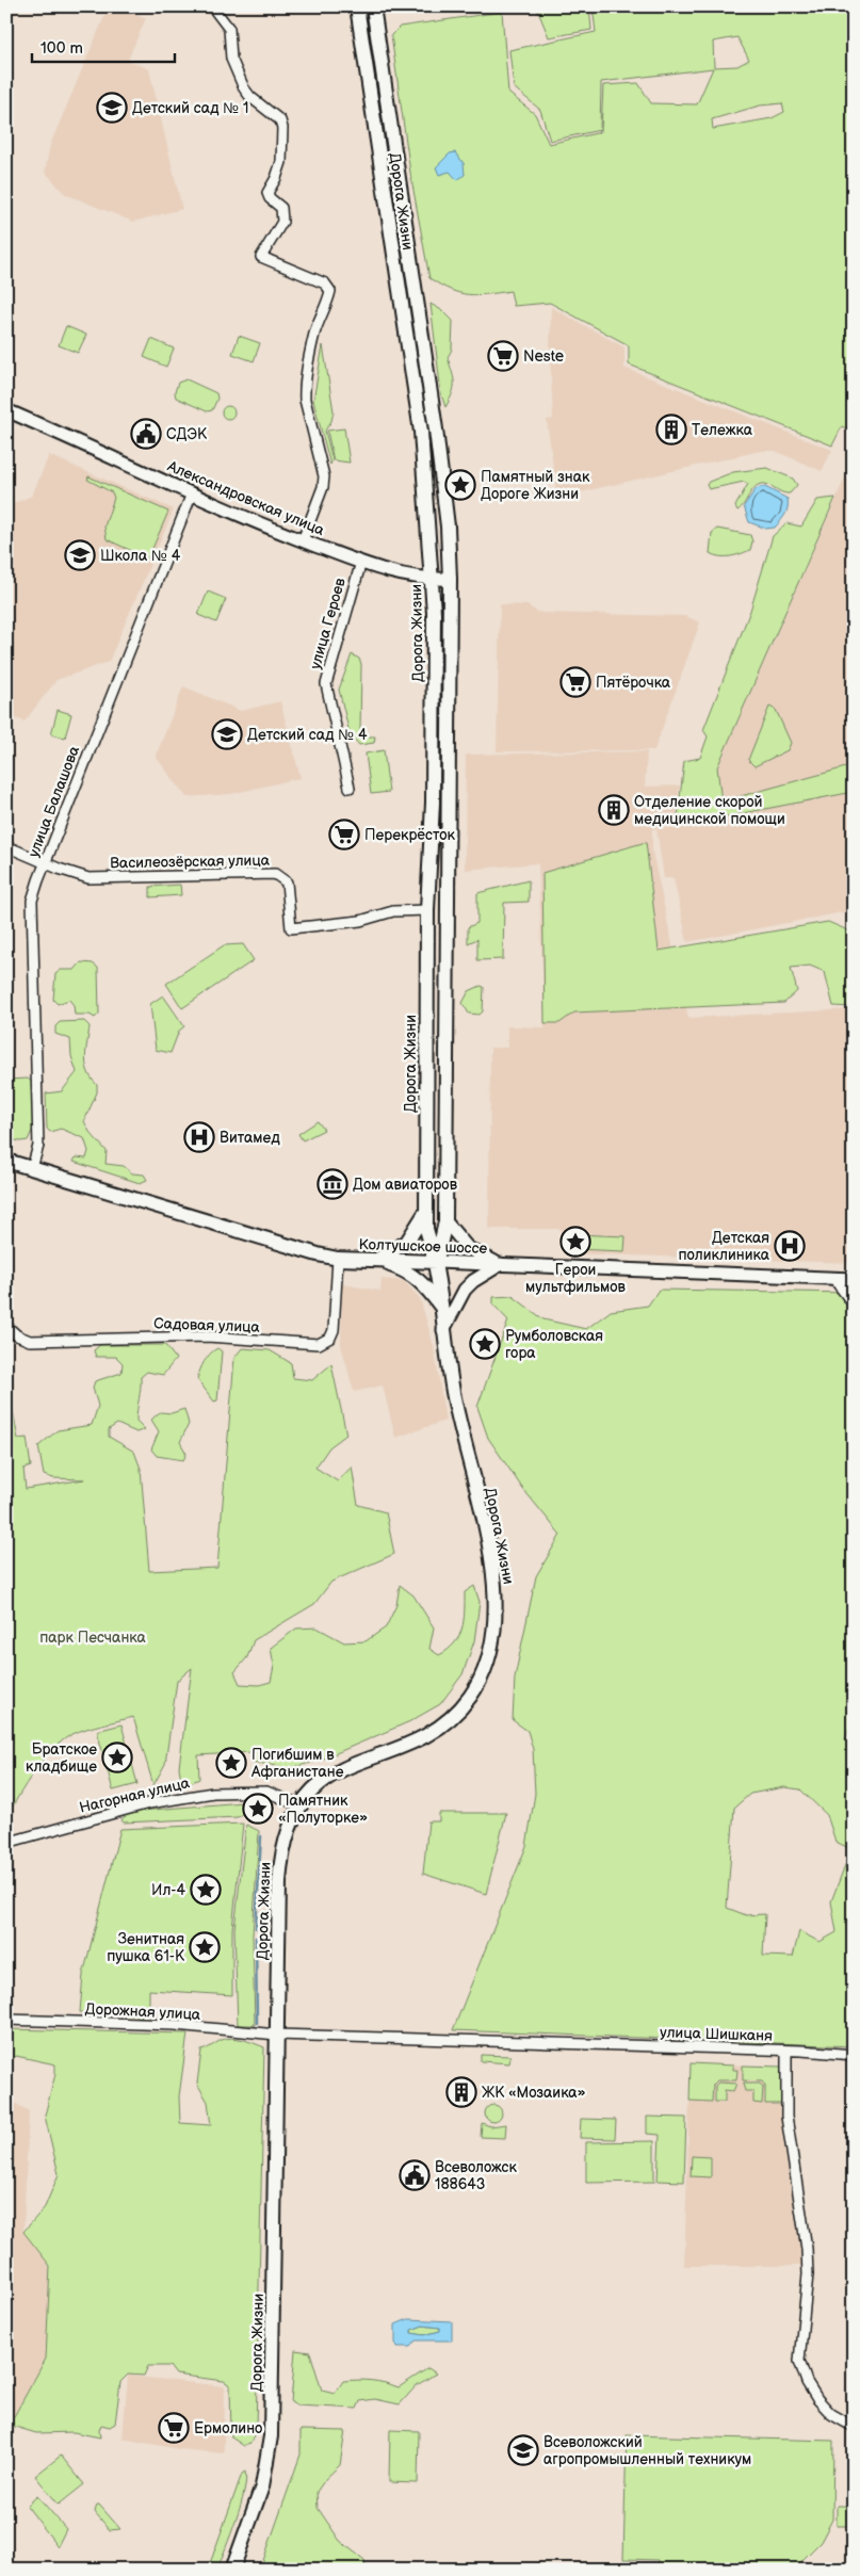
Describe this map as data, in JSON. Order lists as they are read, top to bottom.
{
  "streets": {
    "main road": ["Дорога Жизни", "Колтушское шоссе"],
    "street": [
      "Александровская улица",
      "улица Героев",
      "улица Балашова",
      "Василеозёрская улица",
      "Садовая улица",
      "Нагорная улица",
      "Дорожная улица",
      "улица Шишканя"
    ]
  },
  "crossings": [
    ["Дорога Жизни", "Александровская улица"],
    ["Дорога Жизни", "Василеозёрская улица"],
    ["Дорога Жизни", "Колтушское шоссе"],
    ["Дорога Жизни", "Нагорная улица"],
    ["Дорога Жизни", "Дорожная улица"],
    ["Дорога Жизни", "улица Шишканя"],
    ["Александровская улица", "улица Героев"],
    ["Александровская улица", "улица Балашова"],
    ["улица Балашова", "Василеозёрская улица"],
    ["улица Балашова", "Колтушское шоссе"],
    ["Колтушское шоссе", "Садовая улица"],
    ["Дорожная улица", "улица Шишканя"]
  ],
  "parks": ["парк Песчанка"],
  "places": {
    "school or university": [
      "Детский сад № 1",
      "Школа № 4",
      "Детский сад № 4",
      "Всеволожский агропромышленный техникум"
    ],
    "supermarket": [
      "Neste",
      "Пятёрочка",
      "Перекрёсток",
      "Ермолино"
    ],
    "building": ["Тележка", "Отделение скорой медицинской помощи", "ЖК «Мозаика»"],
    "public building": ["СДЭК", "Всеволожск 188643"],
    "place": [
      "Памятный знак Дороге Жизни",
      "Герои мультфильмов",
      "Румболовская гора",
      "Братское кладбище",
      "Погибшим в Афганистане",
      "Памятник «Полуторке»",
      "Ил-4",
      "Зенитная пушка 61-К"
    ],
    "hospital": ["Витамед", "Детская поликлиника"],
    "museum": ["Дом авиаторов"]
  },
  "scale_bar": "100 m"
}
